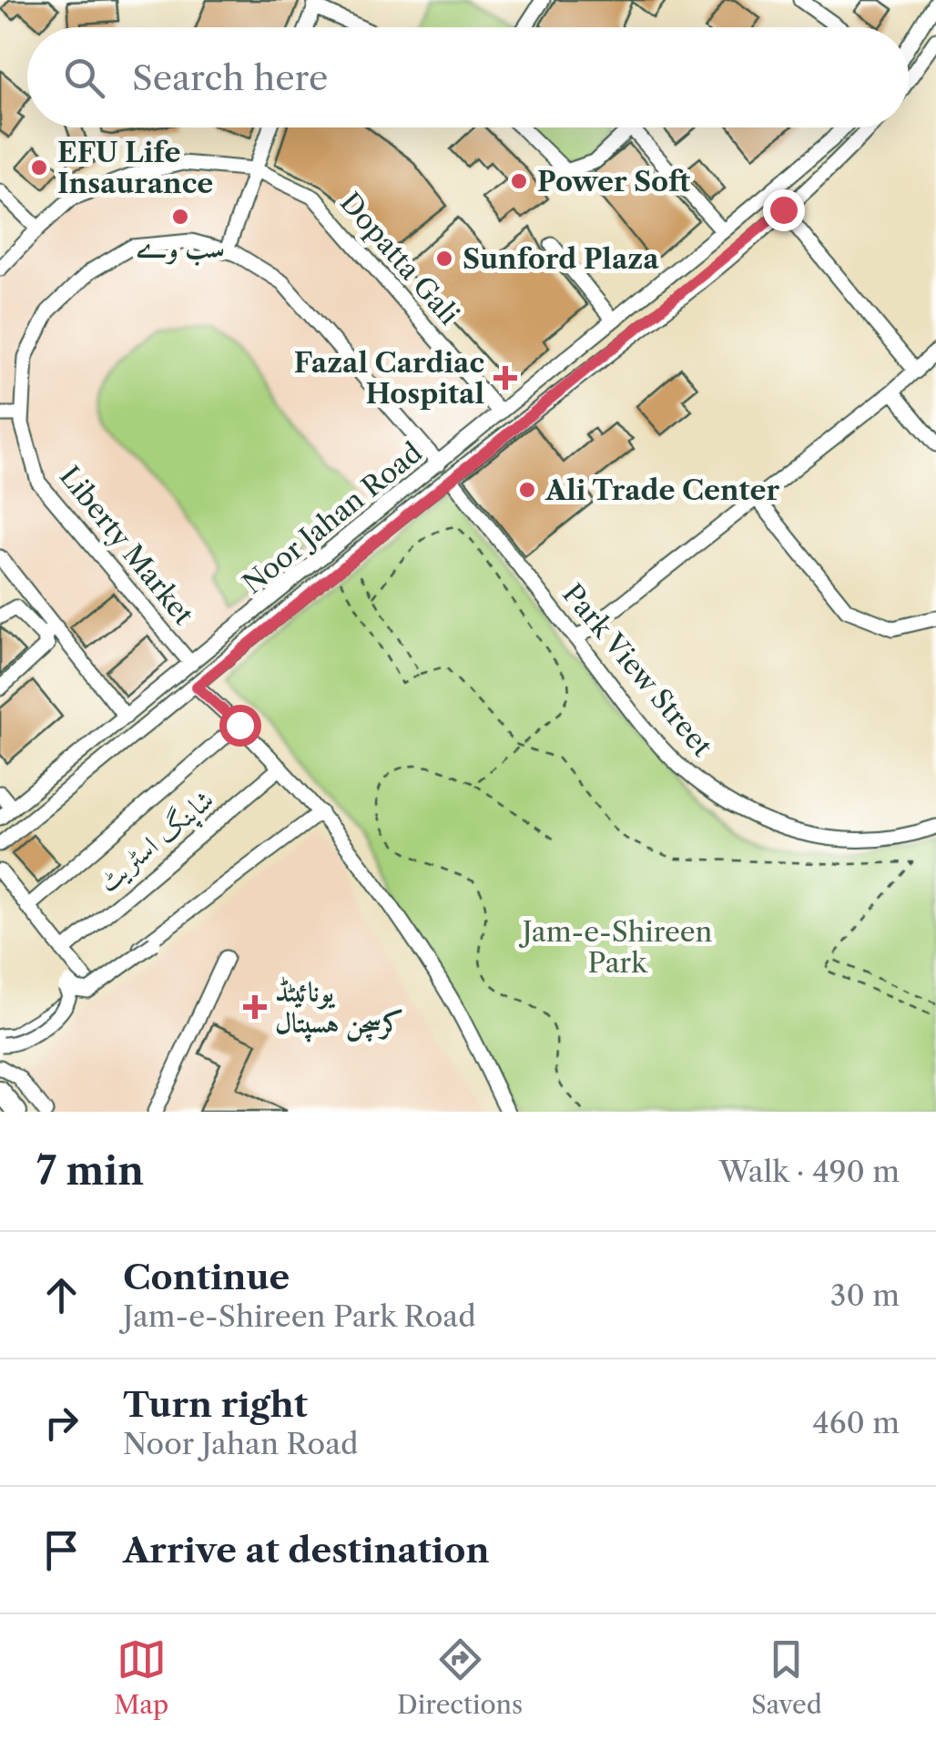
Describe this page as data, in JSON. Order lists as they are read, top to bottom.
{
  "streets": {
    "street": [
      "Dopatta Gali",
      "Noor Jahan Road",
      "Liberty Market",
      "Park View Street",
      "شاپنگ اسٹریٹ"
    ]
  },
  "crossings": [
    ["Dopatta Gali", "Noor Jahan Road"],
    ["Noor Jahan Road", "Liberty Market"],
    ["Noor Jahan Road", "Park View Street"]
  ],
  "parks": ["Jam-e-Shireen Park"],
  "places": {
    "other": [
      "EFU Life Insaurance",
      "Power Soft",
      "سب وے",
      "Sunford Plaza",
      "Ali Trade Center"
    ],
    "health": ["Fazal Cardiac Hospital", "یونائیٹڈ کرسچن ہسپتال"]
  },
  "page": {
    "search": "Search here",
    "heading": ["7 min", "Walk · 490 m"],
    "list": [
      ["Continue", "Jam-e-Shireen Park Road", "30 m"],
      ["Turn right", "Noor Jahan Road", "460 m"],
      "Arrive at destination"
    ],
    "nav": ["Map", "Directions", "Saved"]
  }
}
